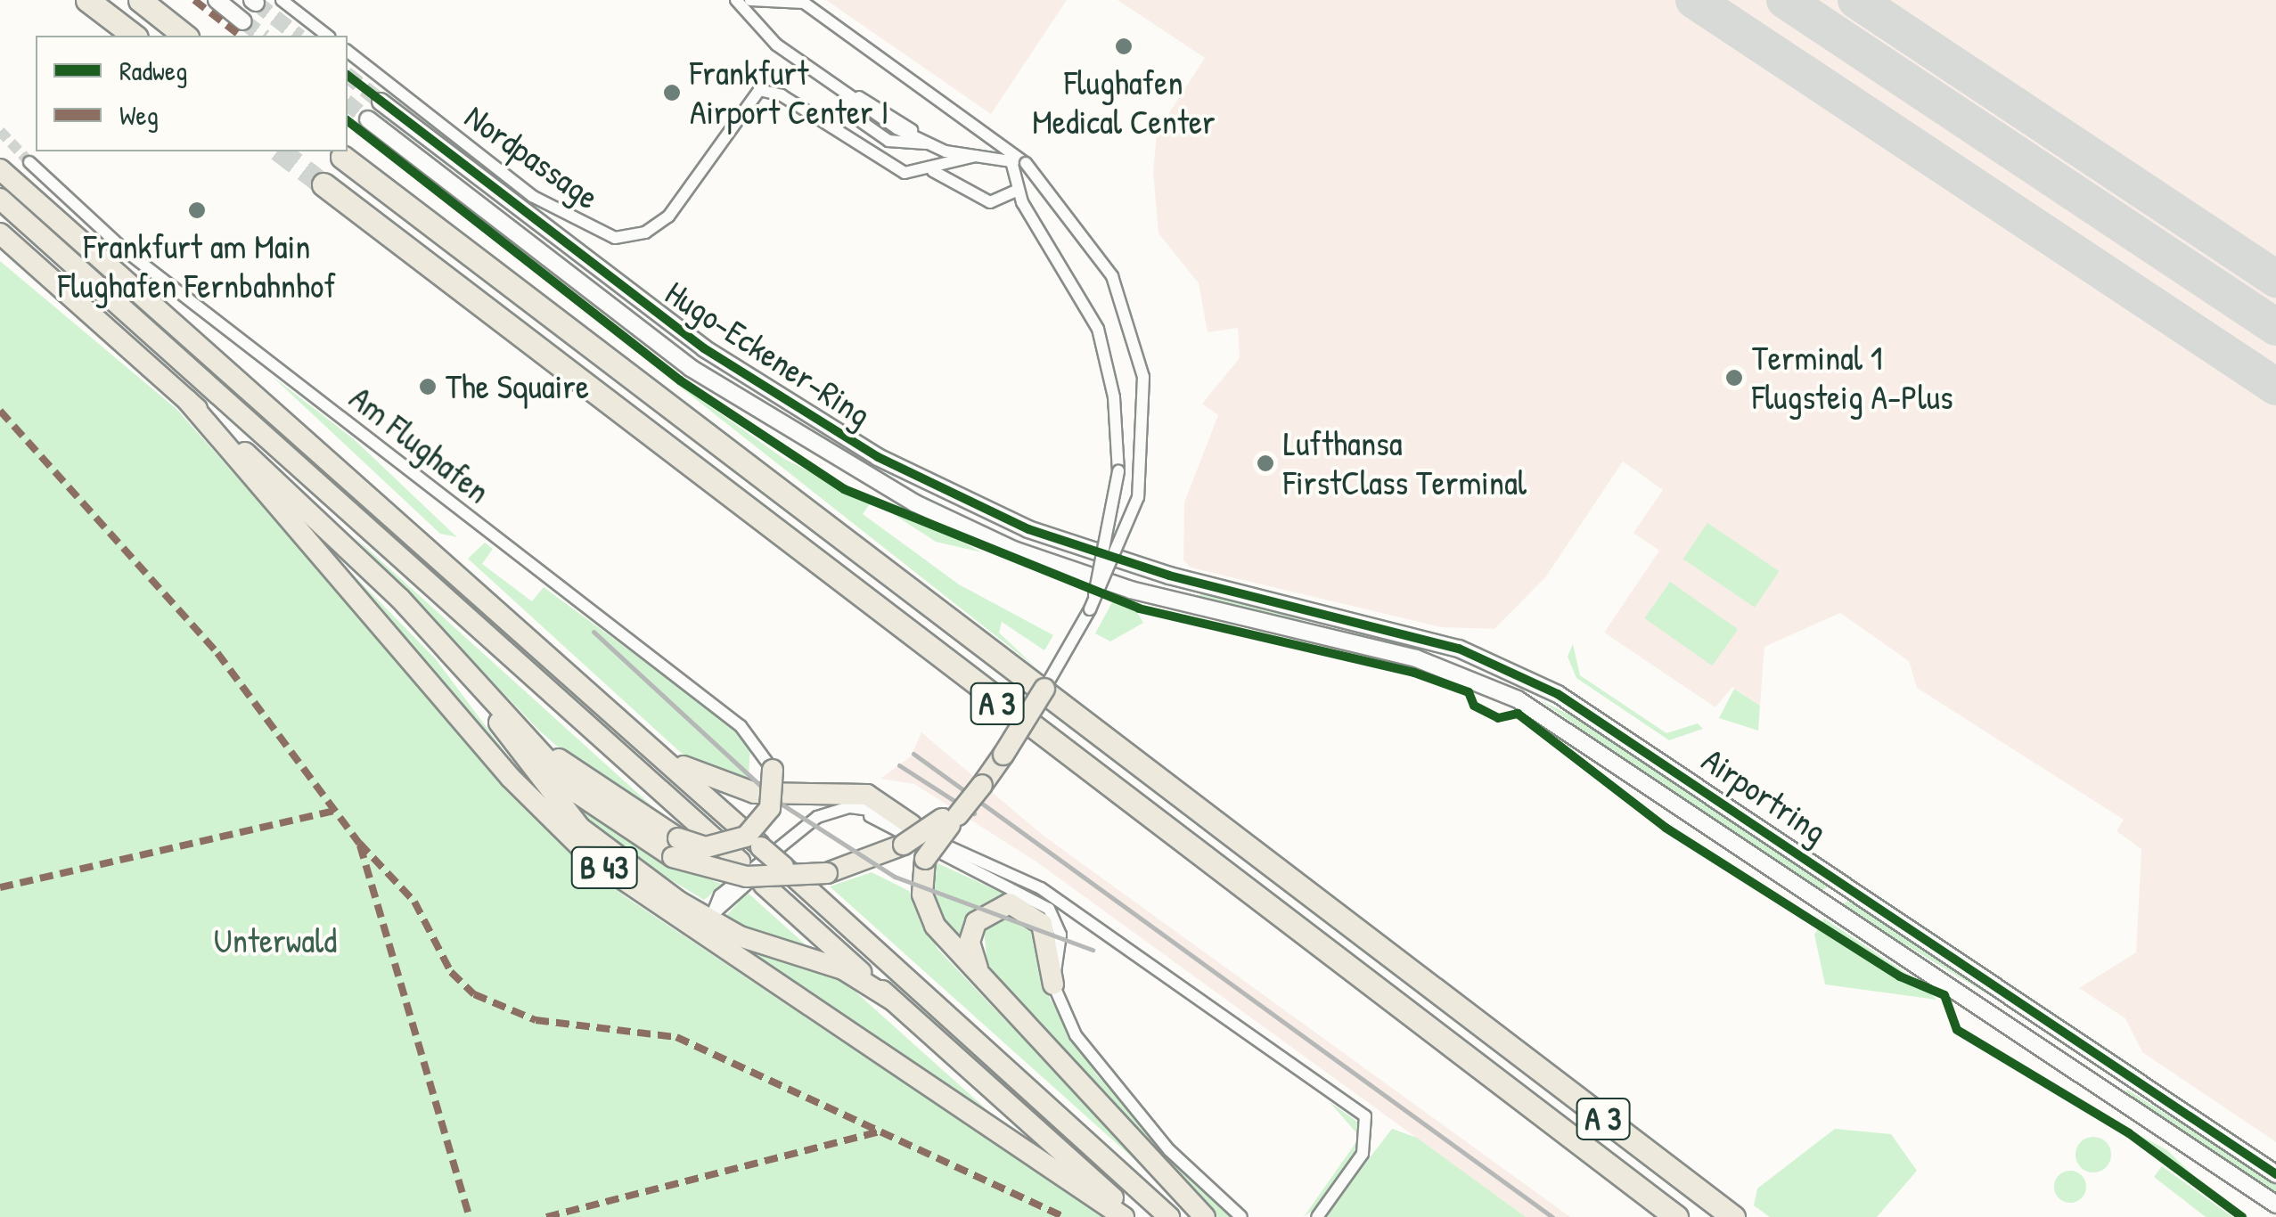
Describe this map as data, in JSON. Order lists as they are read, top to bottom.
{
  "streets": {
    "highway": ["A 3", "B 43"],
    "street": [
      "Nordpassage",
      "Hugo-Eckener-Ring",
      "Am Flughafen",
      "Airportring"
    ]
  },
  "crossings": [
    ["Hugo-Eckener-Ring", "Airportring"]
  ],
  "parks": ["Unterwald"],
  "places": [
    "Flughafen Medical Center",
    "Frankfurt Airport Center I",
    "Frankfurt am Main Flughafen Fernbahnhof",
    "Terminal 1 Flugsteig A-Plus",
    "The Squaire",
    "Lufthansa FirstClass Terminal"
  ],
  "legend": ["Radweg", "Weg"]
}
